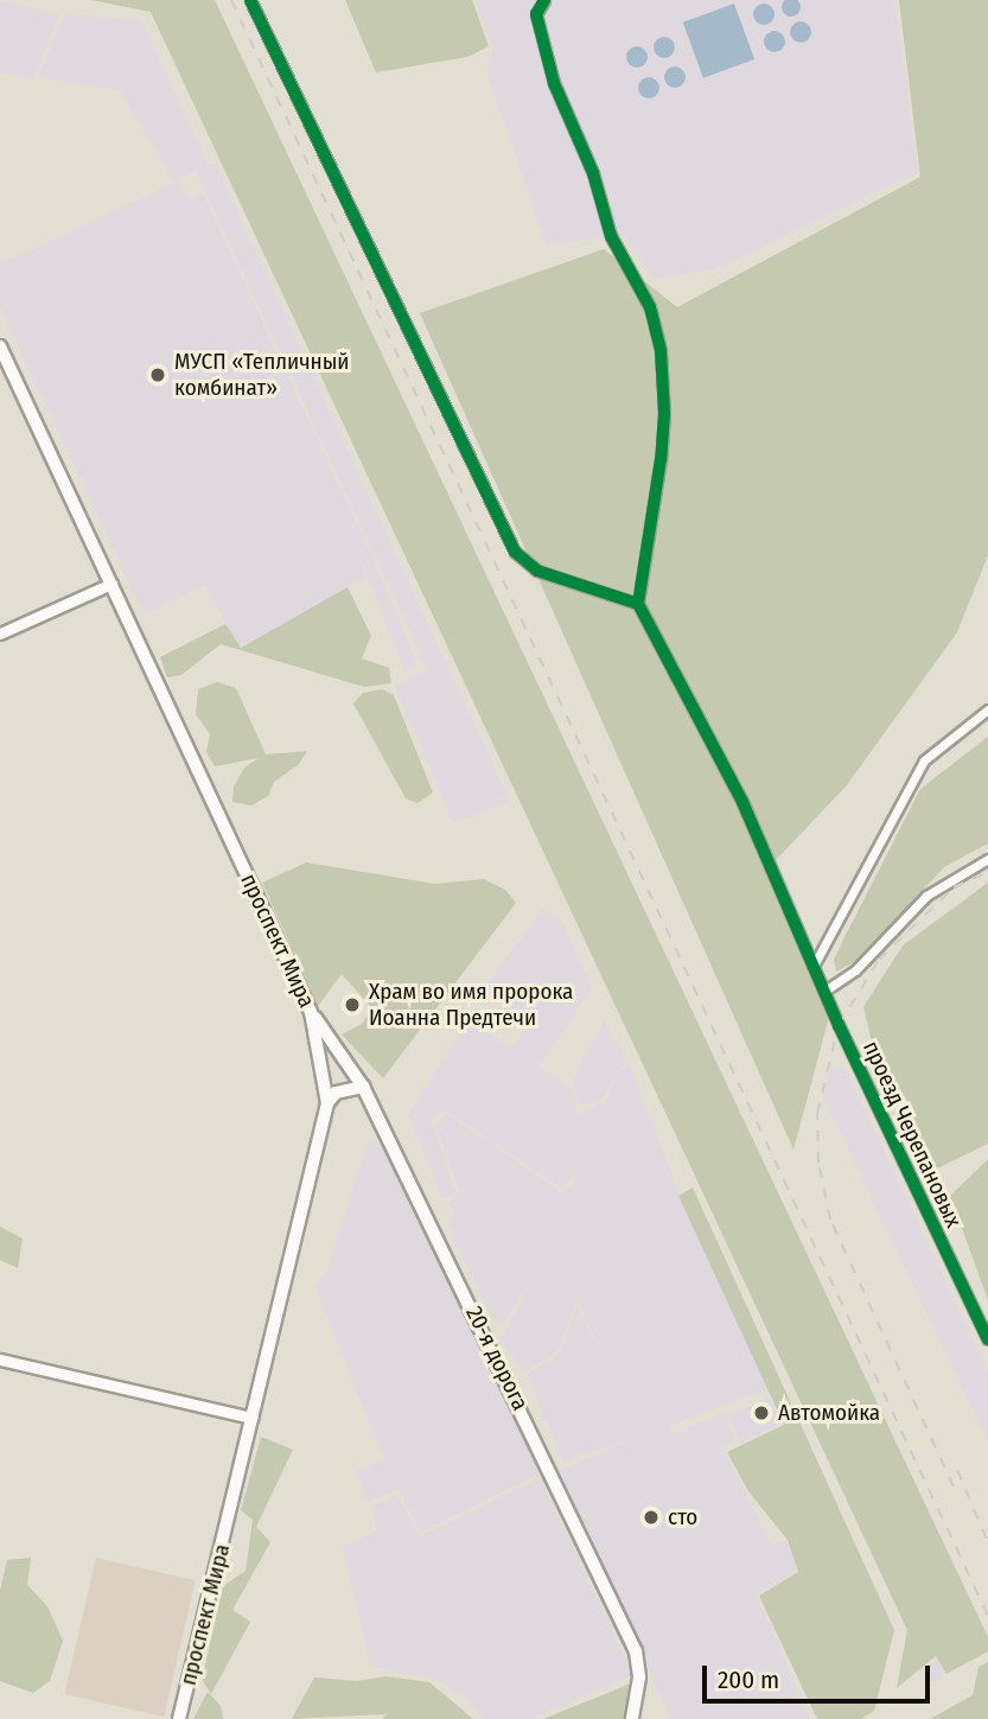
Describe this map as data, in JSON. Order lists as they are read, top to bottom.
{
  "streets": {
    "main road": ["проспект Мира", "20-я дорога"],
    "street": ["проезд Черепановых"]
  },
  "crossings": [
    ["проспект Мира", "20-я дорога"]
  ],
  "places": [
    "МУСП «Тепличный комбинат»",
    "Храм во имя пророка Иоанна Предтечи",
    "Автомойка",
    "сто"
  ],
  "scale_bar": "200 m"
}
